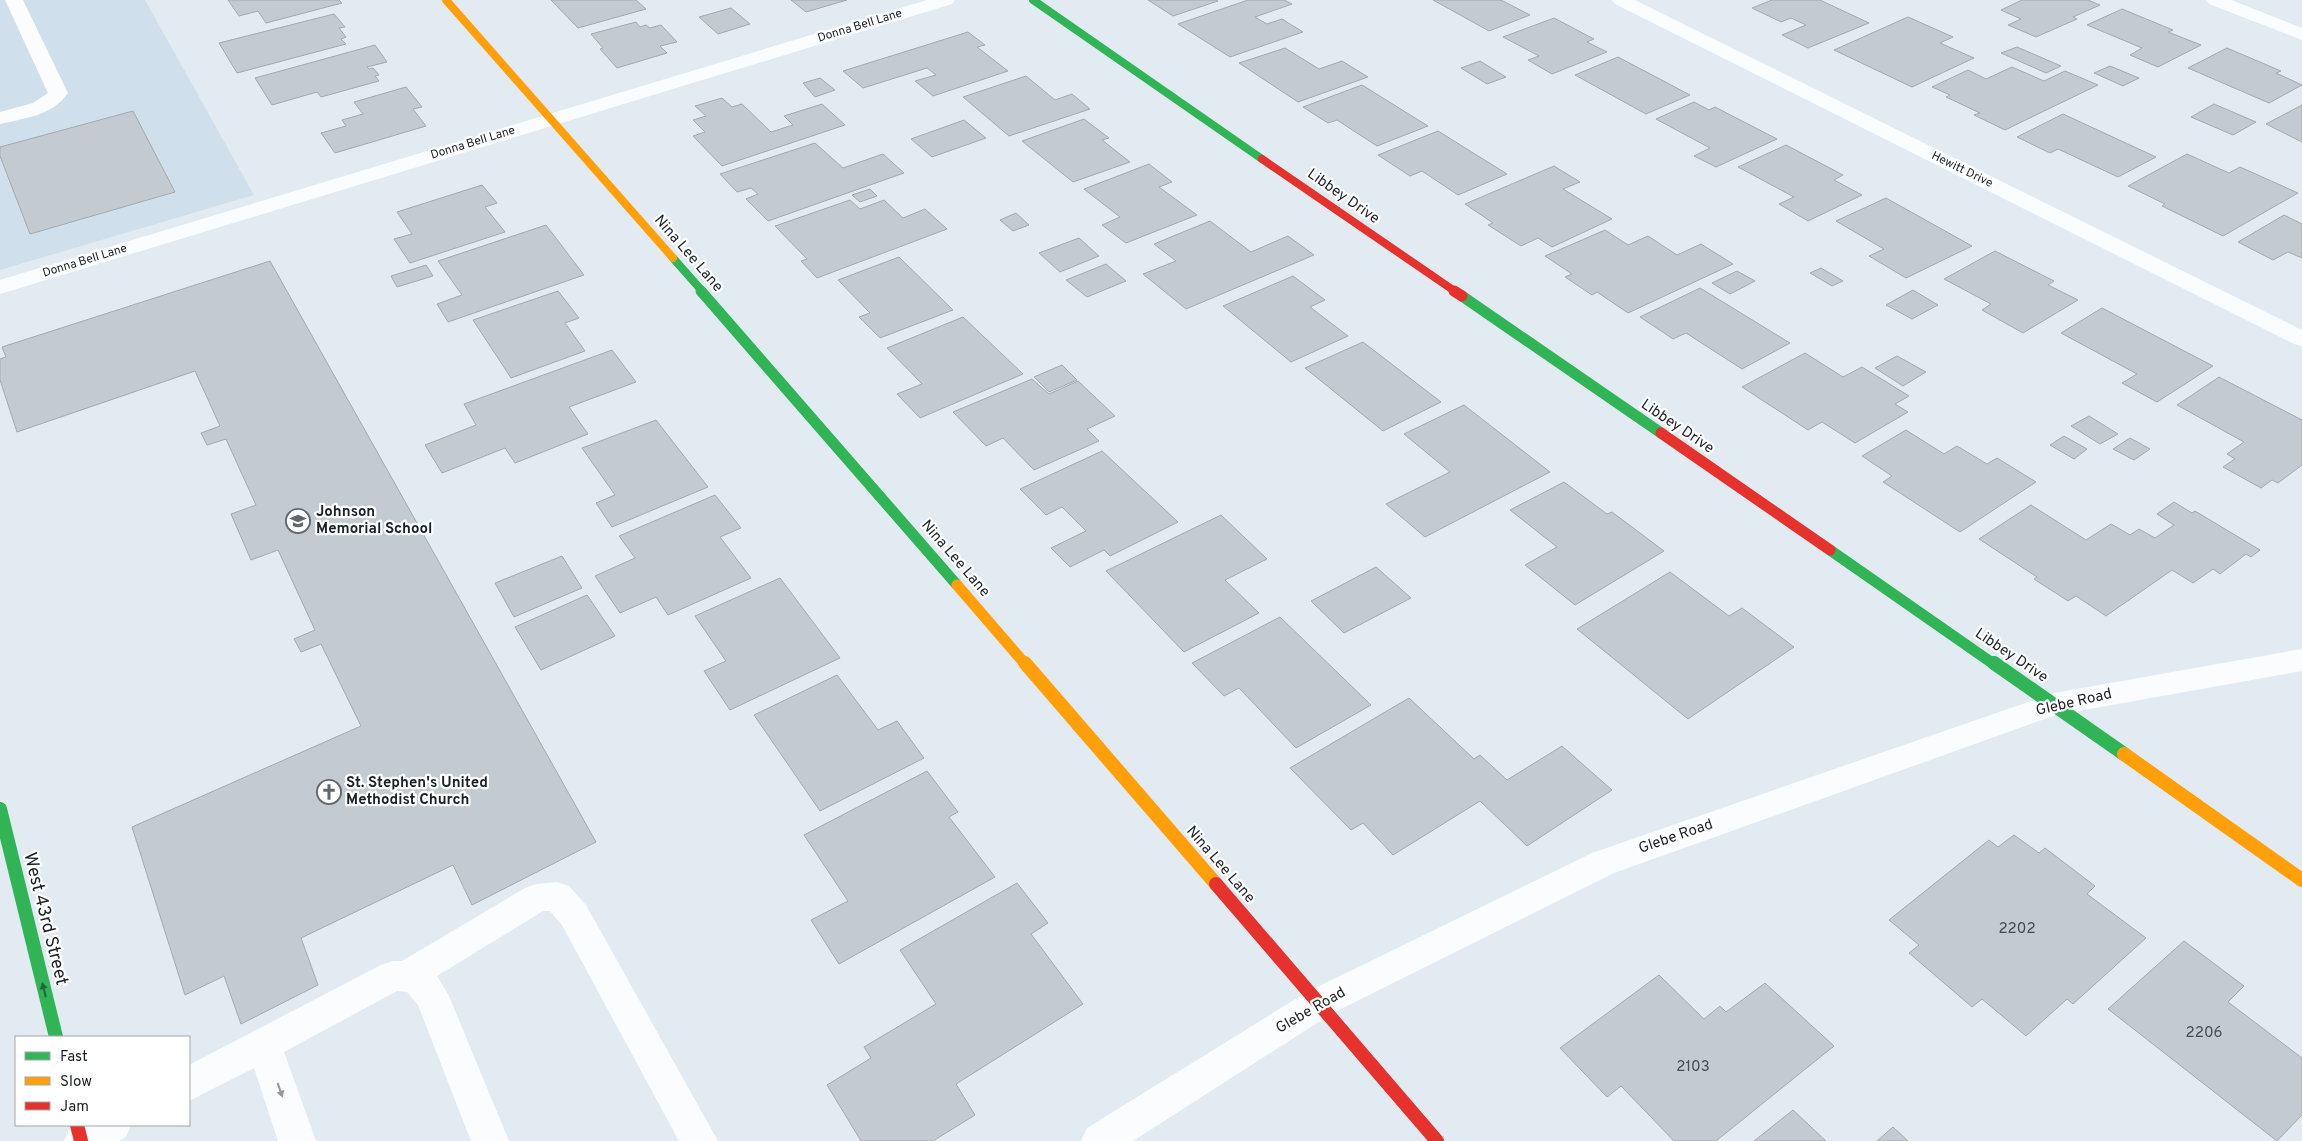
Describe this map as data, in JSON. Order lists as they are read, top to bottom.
{
  "streets": {
    "street": [
      "Donna Bell Lane",
      "Hewitt Drive",
      "Libbey Drive",
      "Nina Lee Lane",
      "Glebe Road",
      "West 43rd Street"
    ]
  },
  "crossings": [
    ["Donna Bell Lane", "Nina Lee Lane"],
    ["Libbey Drive", "Glebe Road"],
    ["Nina Lee Lane", "Glebe Road"]
  ],
  "one_way": ["West 43rd Street"],
  "places": {
    "school or university": ["Johnson Memorial School"],
    "church": ["St. Stephen's United Methodist Church"]
  },
  "house_numbers": ["2202", "2206", "2103"],
  "legend": ["Fast", "Slow", "Jam"]
}
